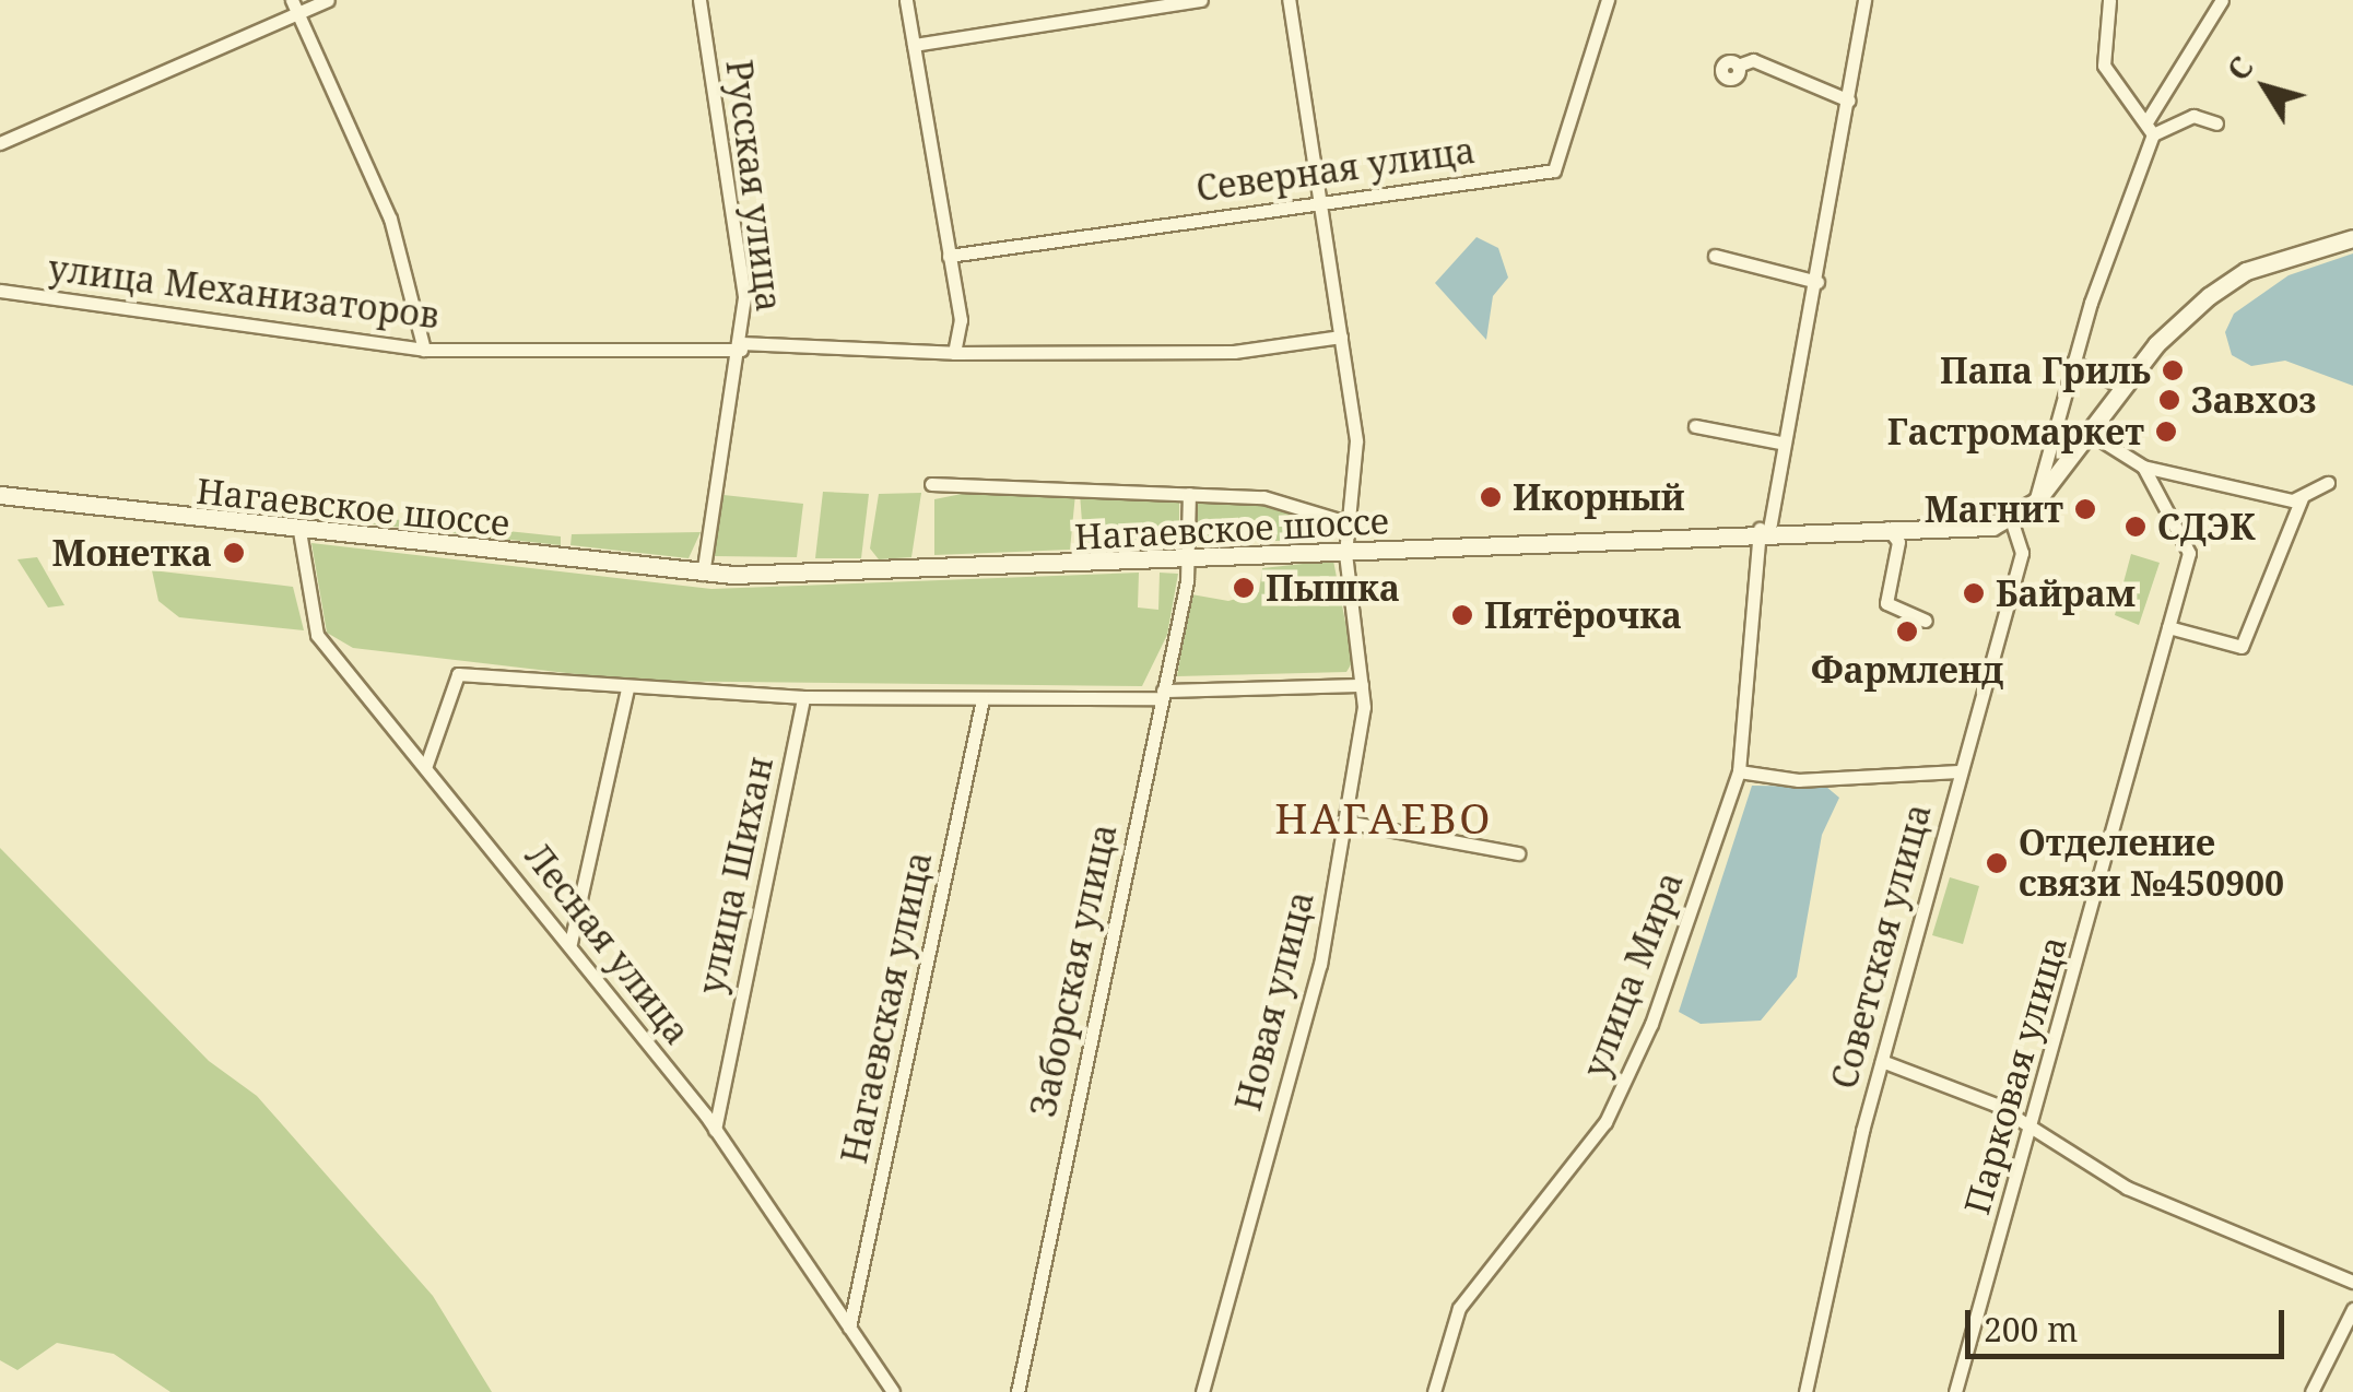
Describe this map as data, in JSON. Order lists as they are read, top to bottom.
{
  "streets": {
    "street": [
      "Северная улица",
      "Русская улица",
      "улица Механизаторов",
      "Нагаевское шоссе",
      "улица Шихан",
      "Лесная улица",
      "Советская улица",
      "Заборская улица",
      "улица Мира",
      "Новая улица",
      "Нагаевская улица",
      "Парковая улица"
    ]
  },
  "crossings": [
    ["Северная улица", "Новая улица"],
    ["Русская улица", "улица Механизаторов"],
    ["Русская улица", "Нагаевское шоссе"],
    ["улица Механизаторов", "Новая улица"],
    ["Нагаевское шоссе", "Лесная улица"],
    ["Нагаевское шоссе", "Советская улица"],
    ["Нагаевское шоссе", "Заборская улица"],
    ["Нагаевское шоссе", "улица Мира"],
    ["Нагаевское шоссе", "Новая улица"],
    ["улица Шихан", "Лесная улица"],
    ["Лесная улица", "Нагаевская улица"]
  ],
  "districts": ["НАГАЕВО"],
  "places": [
    "Папа Гриль",
    "Завхоз",
    "Гастромаркет",
    "Икорный",
    "Магнит",
    "СДЭК",
    "Монетка",
    "Пышка",
    "Байрам",
    "Пятёрочка",
    "Фармленд",
    "Отделение связи №450900"
  ],
  "scale_bar": "200 m",
  "north": "top left"
}
